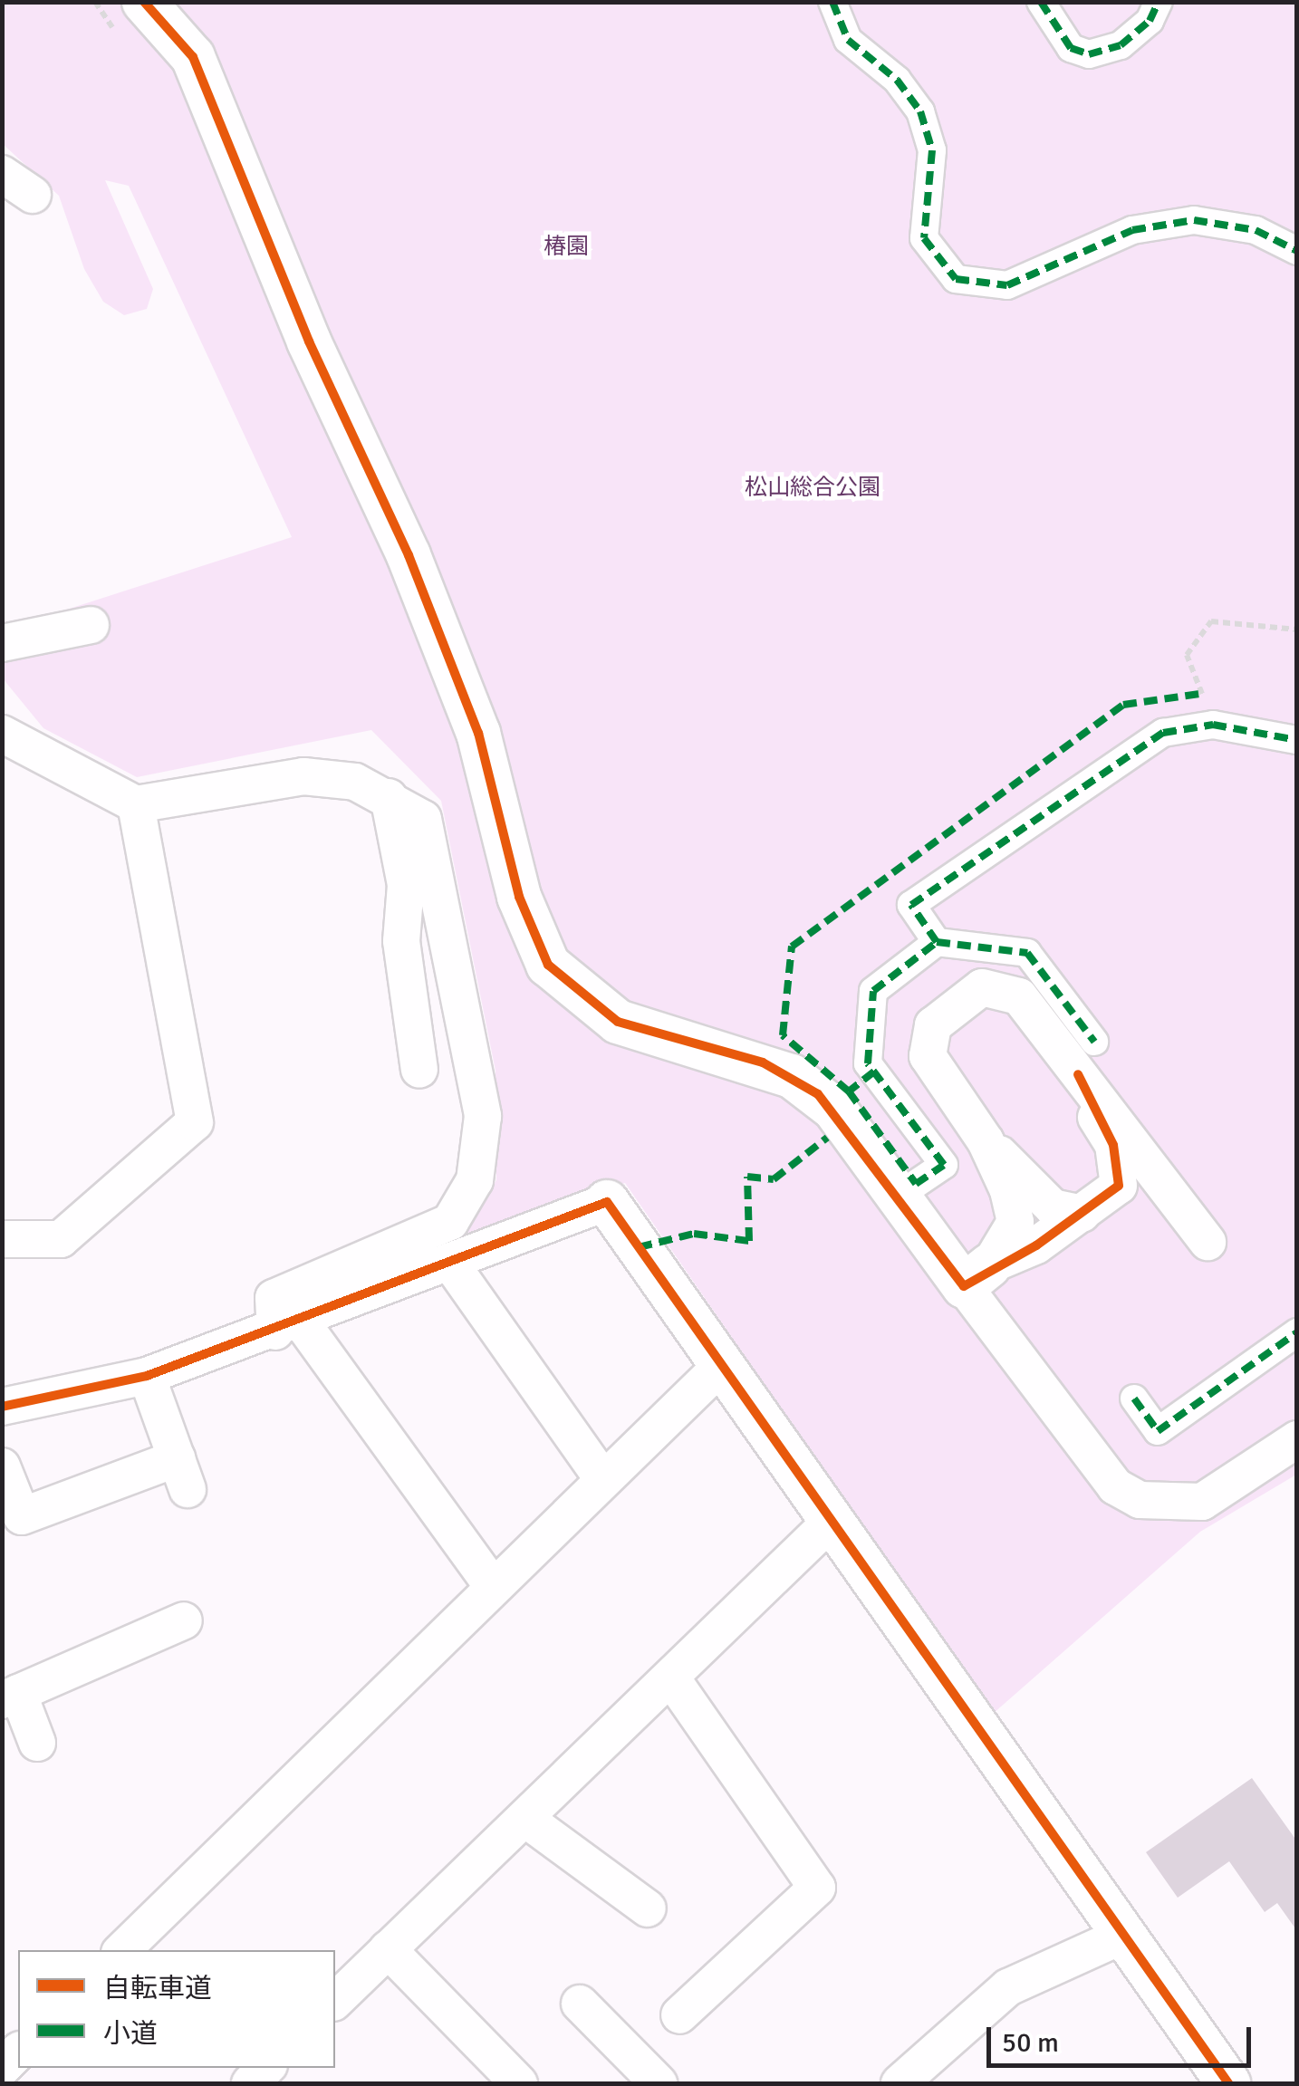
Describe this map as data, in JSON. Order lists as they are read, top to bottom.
{
  "parks": ["椿園", "松山総合公園"],
  "legend": ["自転車道", "小道"],
  "scale_bar": "50 m"
}
